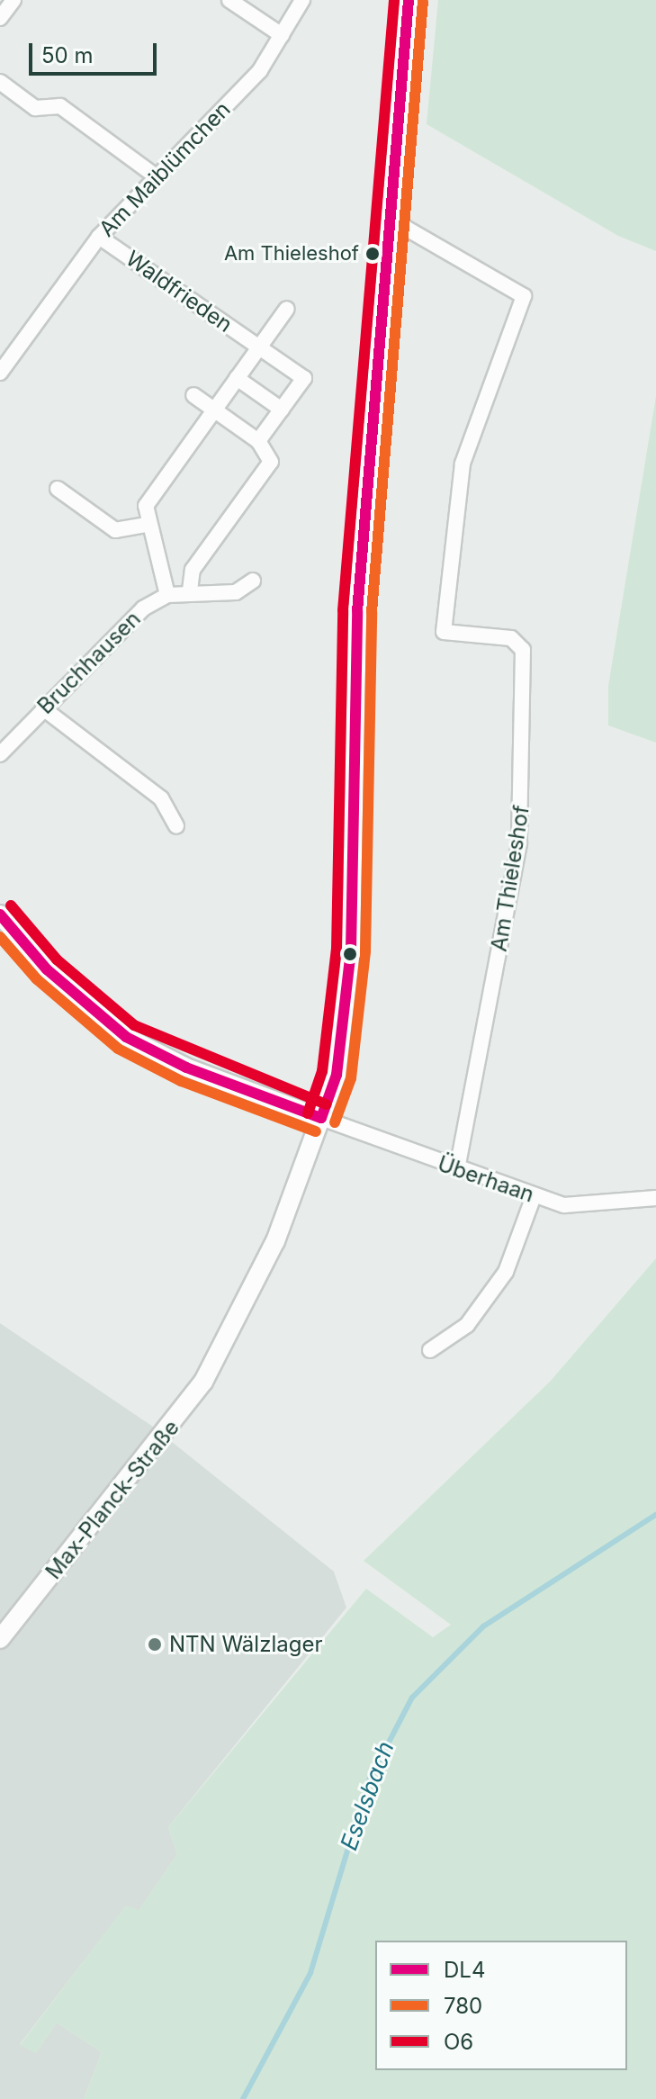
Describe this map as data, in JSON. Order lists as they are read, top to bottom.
{
  "streets": {
    "street": [
      "Am Maiblümchen",
      "Waldfrieden",
      "Bruchhausen",
      "Am Thieleshof",
      "Überhaan",
      "Max-Planck-Straße"
    ]
  },
  "crossings": [
    ["Am Maiblümchen", "Waldfrieden"],
    ["Am Thieleshof", "Überhaan"],
    ["Am Thieleshof", "Max-Planck-Straße"],
    ["Überhaan", "Max-Planck-Straße"]
  ],
  "water": ["Eselsbach"],
  "places": ["Am Thieleshof", "NTN Wälzlager"],
  "lines": ["transit line DL4", "transit line O6", "transit line 780"],
  "legend": ["DL4", "780", "O6"],
  "scale_bar": "50 m"
}
